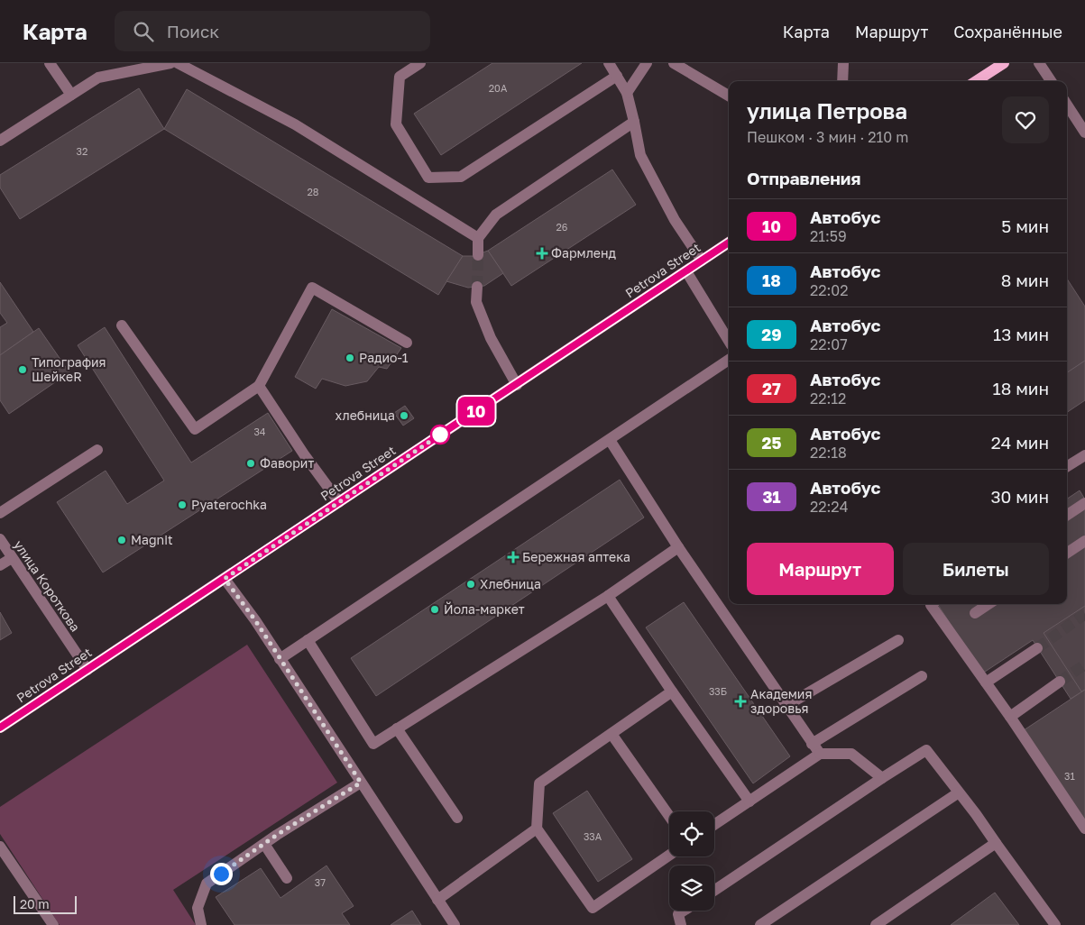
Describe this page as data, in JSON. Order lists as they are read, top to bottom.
{
  "streets": {
    "main road": ["Petrova Street"],
    "street": ["улица Короткова"]
  },
  "crossings": [
    ["Petrova Street", "улица Короткова"]
  ],
  "places": {
    "health": ["Фармленд", "Бережная аптека", "Академия здоровья"],
    "other": [
      "Радио-1",
      "Типография ШейкеR",
      "хлебница",
      "Фаворит",
      "Pyaterochka",
      "Magnit",
      "Хлебница",
      "Йола-маркет"
    ]
  },
  "lines": ["bus line 10"],
  "house_numbers": [
    "20А",
    "32",
    "28",
    "26",
    "34",
    "33Б",
    "31",
    "33А",
    "37"
  ],
  "scale_bar": "20 m",
  "page": {
    "header": "Карта",
    "search": "Поиск",
    "nav": ["Карта", "Маршрут", "Сохранённые"],
    "on_map": "10",
    "heading": [
      ["улица Петрова", "Пешком · 3 мин · 210 m"],
      "Отправления"
    ],
    "list": [
      {
        "mark": "10",
        "name": "Автобус",
        "note": "21:59",
        "value": "5 мин"
      },
      {
        "mark": "18",
        "name": "Автобус",
        "note": "22:02",
        "value": "8 мин"
      },
      {
        "mark": "29",
        "name": "Автобус",
        "note": "22:07",
        "value": "13 мин"
      },
      {
        "mark": "27",
        "name": "Автобус",
        "note": "22:12",
        "value": "18 мин"
      },
      {
        "mark": "25",
        "name": "Автобус",
        "note": "22:18",
        "value": "24 мин"
      },
      {
        "mark": "31",
        "name": "Автобус",
        "note": "22:24",
        "value": "30 мин"
      }
    ],
    "buttons": ["Маршрут", "Билеты"],
    "scale": "20 m"
  }
}
